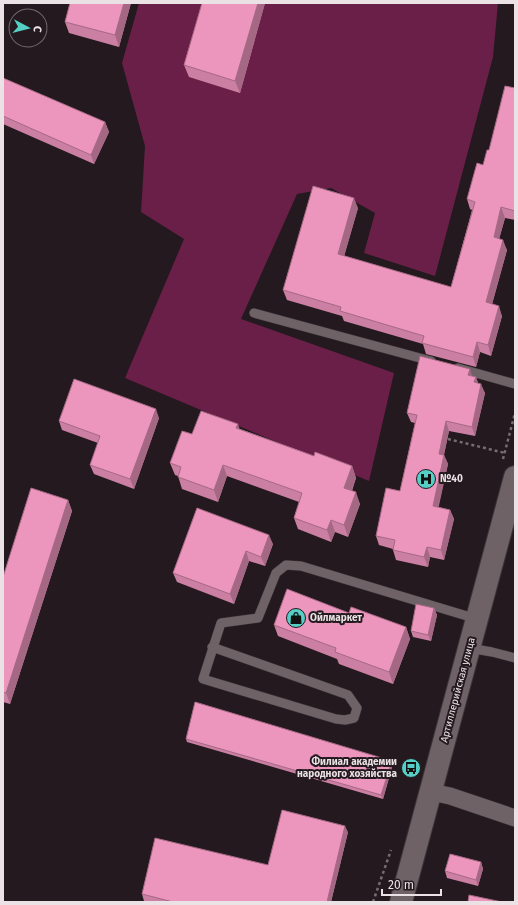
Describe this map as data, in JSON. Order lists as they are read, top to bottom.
{
  "streets": {
    "main road": ["Артиллерийская улица"]
  },
  "places": {
    "hospital": ["№40"],
    "shop": ["Ойлмаркет"],
    "bus stop": ["Филиал академии народного хозяйства"]
  },
  "scale_bar": "20 m",
  "north": "right"
}
